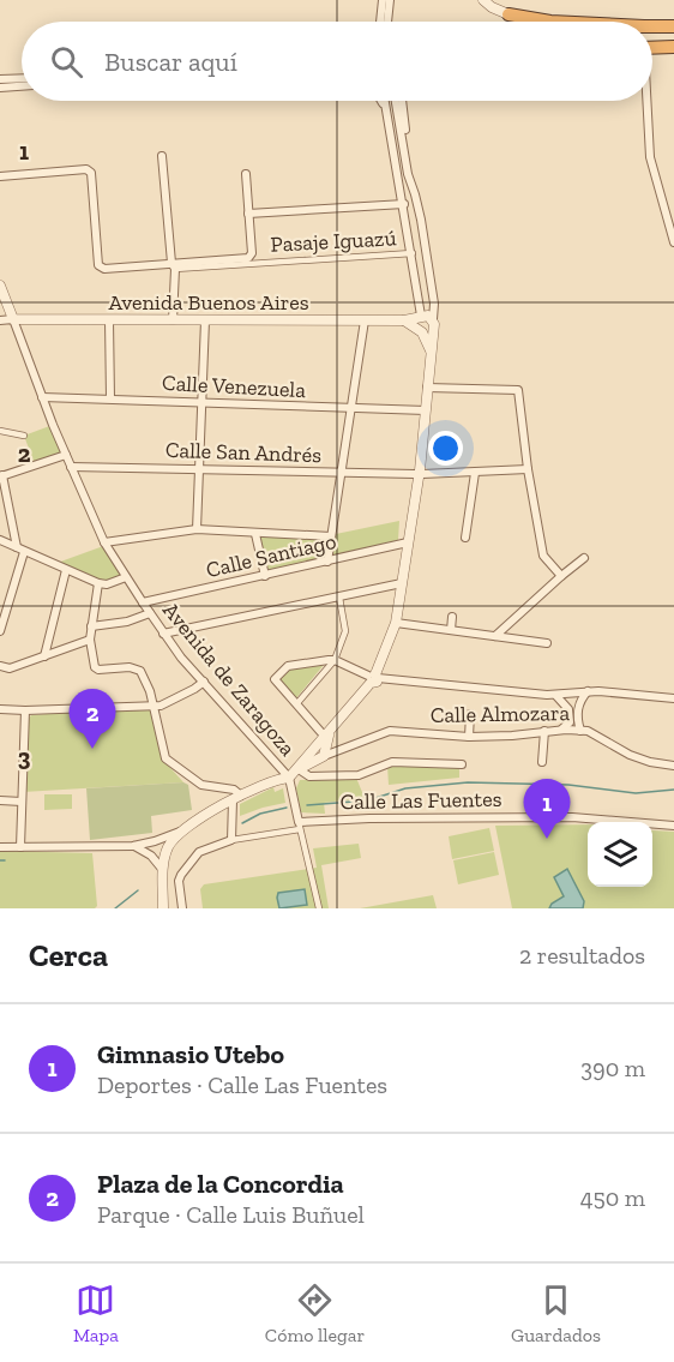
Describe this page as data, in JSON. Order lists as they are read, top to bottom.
{
  "streets": {
    "street": [
      "Pasaje Iguazú",
      "Avenida Buenos Aires",
      "Calle Venezuela",
      "Calle San Andrés",
      "Calle Santiago",
      "Avenida de Zaragoza",
      "Calle Almozara",
      "Calle Las Fuentes"
    ]
  },
  "crossings": [
    ["Avenida Buenos Aires", "Avenida de Zaragoza"],
    ["Calle Venezuela", "Avenida de Zaragoza"],
    ["Calle San Andrés", "Avenida de Zaragoza"],
    ["Calle Santiago", "Avenida de Zaragoza"],
    ["Avenida de Zaragoza", "Calle Las Fuentes"]
  ],
  "page": {
    "search": "Buscar aquí",
    "pins": ["2", "1"],
    "heading": ["Cerca", "2 resultados"],
    "list": [
      {
        "mark": "1",
        "name": "Gimnasio Utebo",
        "note": "Deportes · Calle Las Fuentes",
        "value": "390 m"
      },
      {
        "mark": "2",
        "name": "Plaza de la Concordia",
        "note": "Parque · Calle Luis Buñuel",
        "value": "450 m"
      }
    ],
    "nav": ["Mapa", "Cómo llegar", "Guardados"]
  },
  "grid": {
    "rows": ["1", "2", "3"]
  }
}
